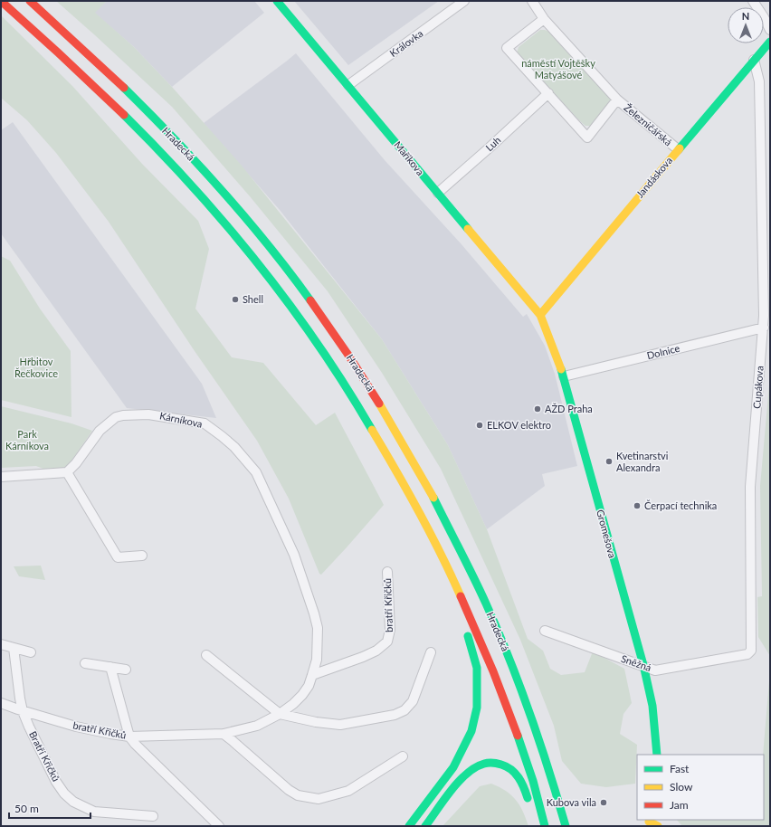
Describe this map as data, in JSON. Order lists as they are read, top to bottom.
{
  "streets": {
    "main road": [
      "Hradecká",
      "Maříkova",
      "Jandáskova",
      "Gromešova"
    ],
    "street": [
      "Královka",
      "Železničářská",
      "Luh",
      "Dolnice",
      "Cupákova",
      "Kárníkova",
      "bratří Křičků",
      "Sněžná",
      "Bratří Křičků"
    ]
  },
  "crossings": [
    ["Královka", "Maříkova"],
    ["Železničářská", "Jandáskova"],
    ["Luh", "Maříkova"],
    ["Maříkova", "Jandáskova"],
    ["Maříkova", "Gromešova"],
    ["Jandáskova", "Cupákova"],
    ["Jandáskova", "Gromešova"],
    ["Dolnice", "Cupákova"],
    ["Dolnice", "Gromešova"],
    ["Cupákova", "Sněžná"],
    ["Kárníkova", "bratří Křičků"],
    ["Gromešova", "Sněžná"],
    ["bratří Křičků", "Bratří Křičků"]
  ],
  "parks": ["náměstí Vojtěšky Matyášové", "Hřbitov Řečkovice", "Park Kárníkova"],
  "places": [
    "Shell",
    "AŽD Praha",
    "ELKOV elektro",
    "Kvetinarstvi Alexandra",
    "Čerpací technika",
    "Kubova vila"
  ],
  "legend": ["Fast", "Slow", "Jam"],
  "scale_bar": "50 m",
  "north": "top"
}
